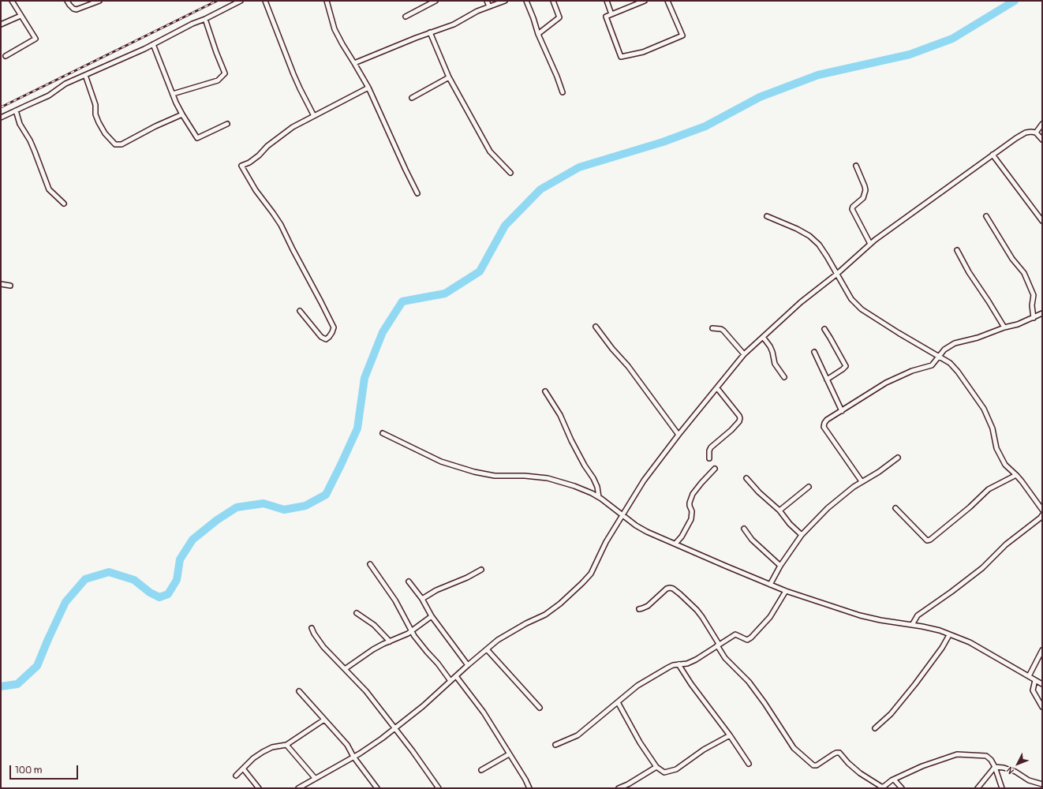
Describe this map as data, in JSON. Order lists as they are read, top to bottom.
{
  "scale_bar": "100 m",
  "north": "bottom left"
}
